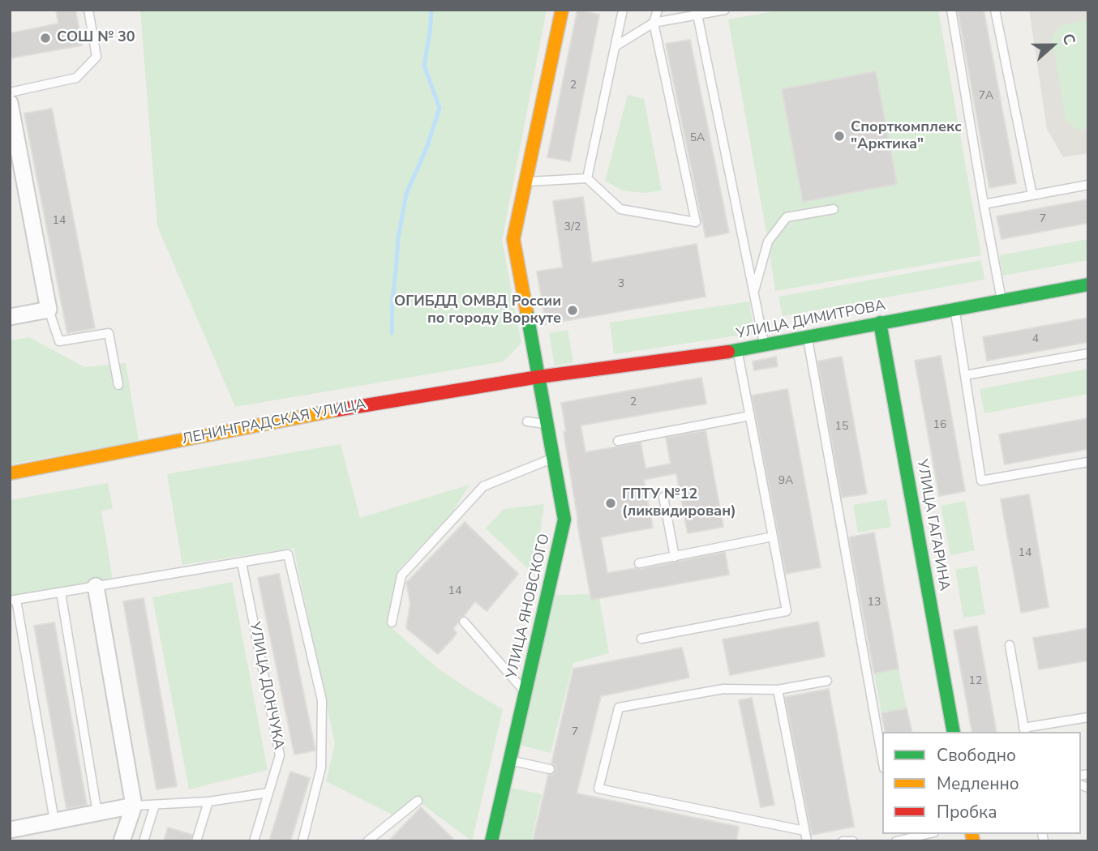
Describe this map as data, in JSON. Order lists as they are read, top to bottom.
{
  "streets": {
    "street": [
      "УЛИЦА ДИМИТРОВА",
      "ЛЕНИНГРАДСКАЯ УЛИЦА",
      "УЛИЦА ГАГАРИНА",
      "УЛИЦА ЯНОВСКОГО"
    ],
    "lane": ["УЛИЦА ДОНЧУКА"]
  },
  "crossings": [
    ["УЛИЦА ДИМИТРОВА", "ЛЕНИНГРАДСКАЯ УЛИЦА"],
    ["УЛИЦА ДИМИТРОВА", "УЛИЦА ГАГАРИНА"],
    ["УЛИЦА ДИМИТРОВА", "УЛИЦА ЯНОВСКОГО"],
    ["ЛЕНИНГРАДСКАЯ УЛИЦА", "УЛИЦА ЯНОВСКОГО"]
  ],
  "places": [
    "СОШ № 30",
    "Спорткомплекс \"Арктика\"",
    "ОГИБДД ОМВД России по городу Воркуте",
    "ГПТУ №12 (ликвидирован)"
  ],
  "house_numbers": [
    "2",
    "7А",
    "5А",
    "7",
    "14",
    "3/2",
    "3",
    "4",
    "2",
    "16",
    "15",
    "9А",
    "14",
    "14",
    "13",
    "12",
    "7"
  ],
  "legend": ["Свободно", "Медленно", "Пробка"],
  "north": "right"
}
